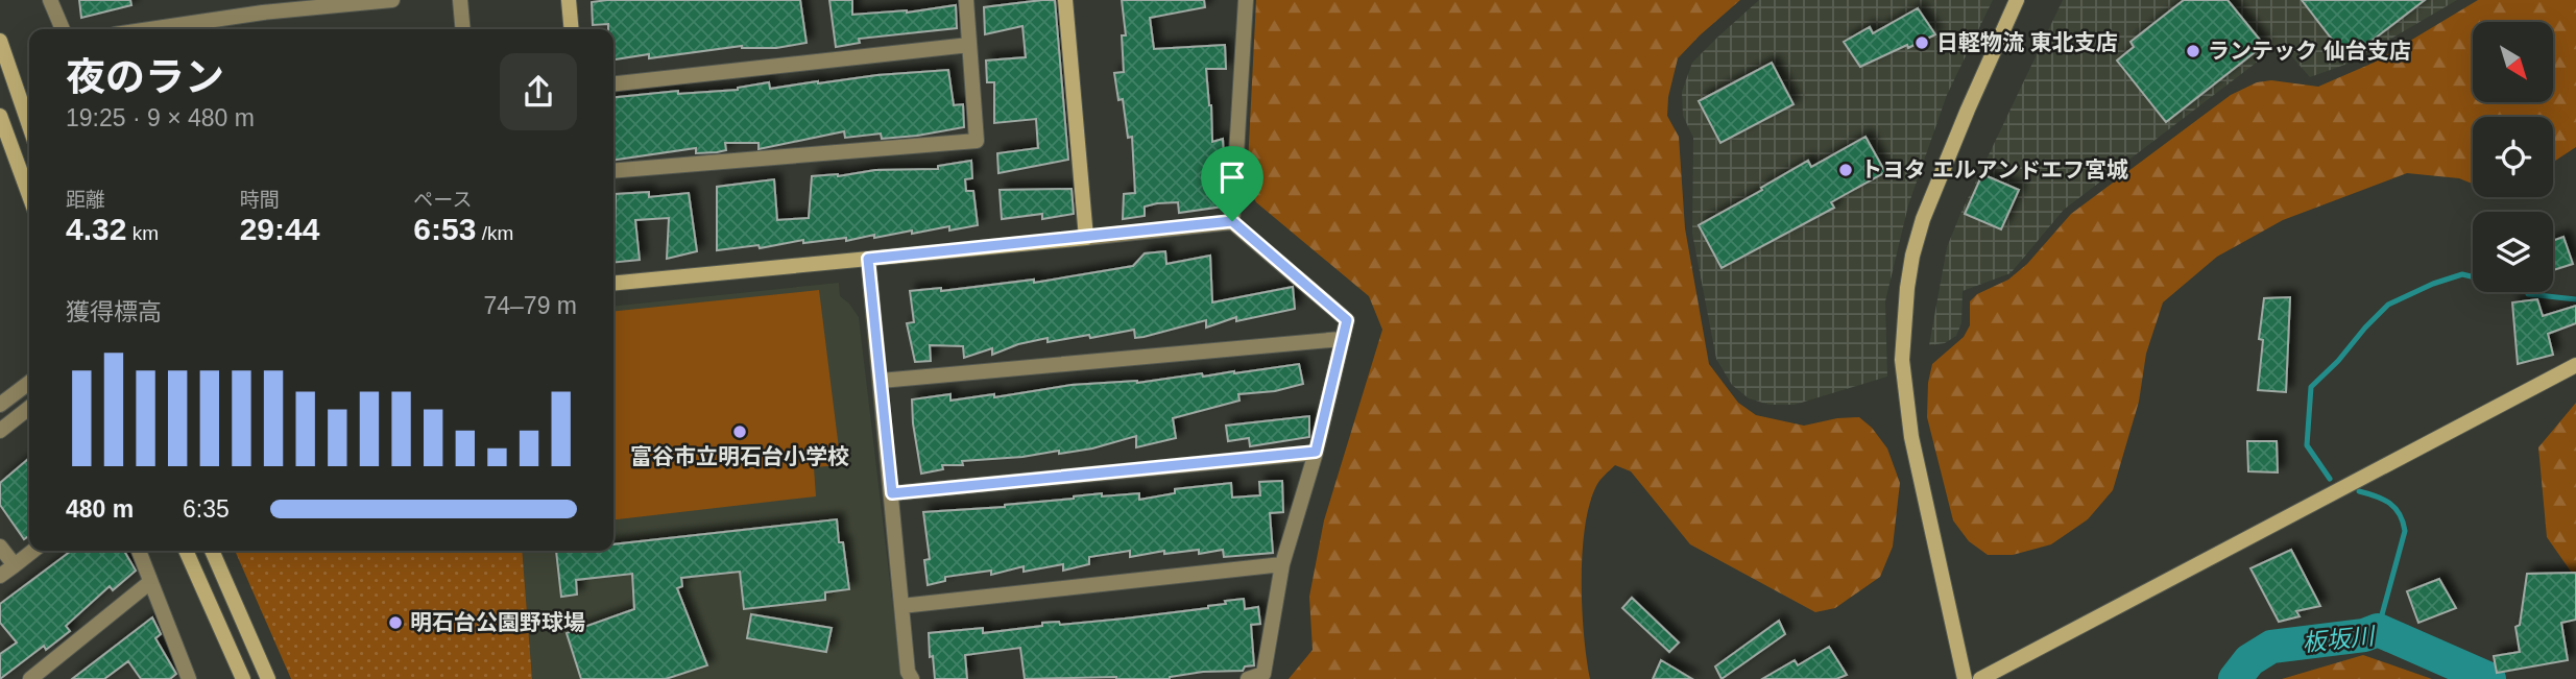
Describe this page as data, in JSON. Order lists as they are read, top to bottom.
{
  "water": ["板坂川"],
  "places": [
    "日軽物流 東北支店",
    "ランテック 仙台支店",
    "トヨタ エルアンドエフ宮城",
    "富谷市立明石台小学校",
    "明石台公園野球場"
  ],
  "north": "bottom right",
  "page": {
    "heading": ["夜のラン", "19:25 · 9 × 480 m"],
    "stats": [
      ["距離", "4.32 km"],
      ["時間", "29:44"],
      ["ペース", "6:53 /km"]
    ],
    "chart": ["獲得標高", "74–79 m"],
    "list": [
      {
        "name": "480 m",
        "note": "6:35"
      }
    ]
  }
}
